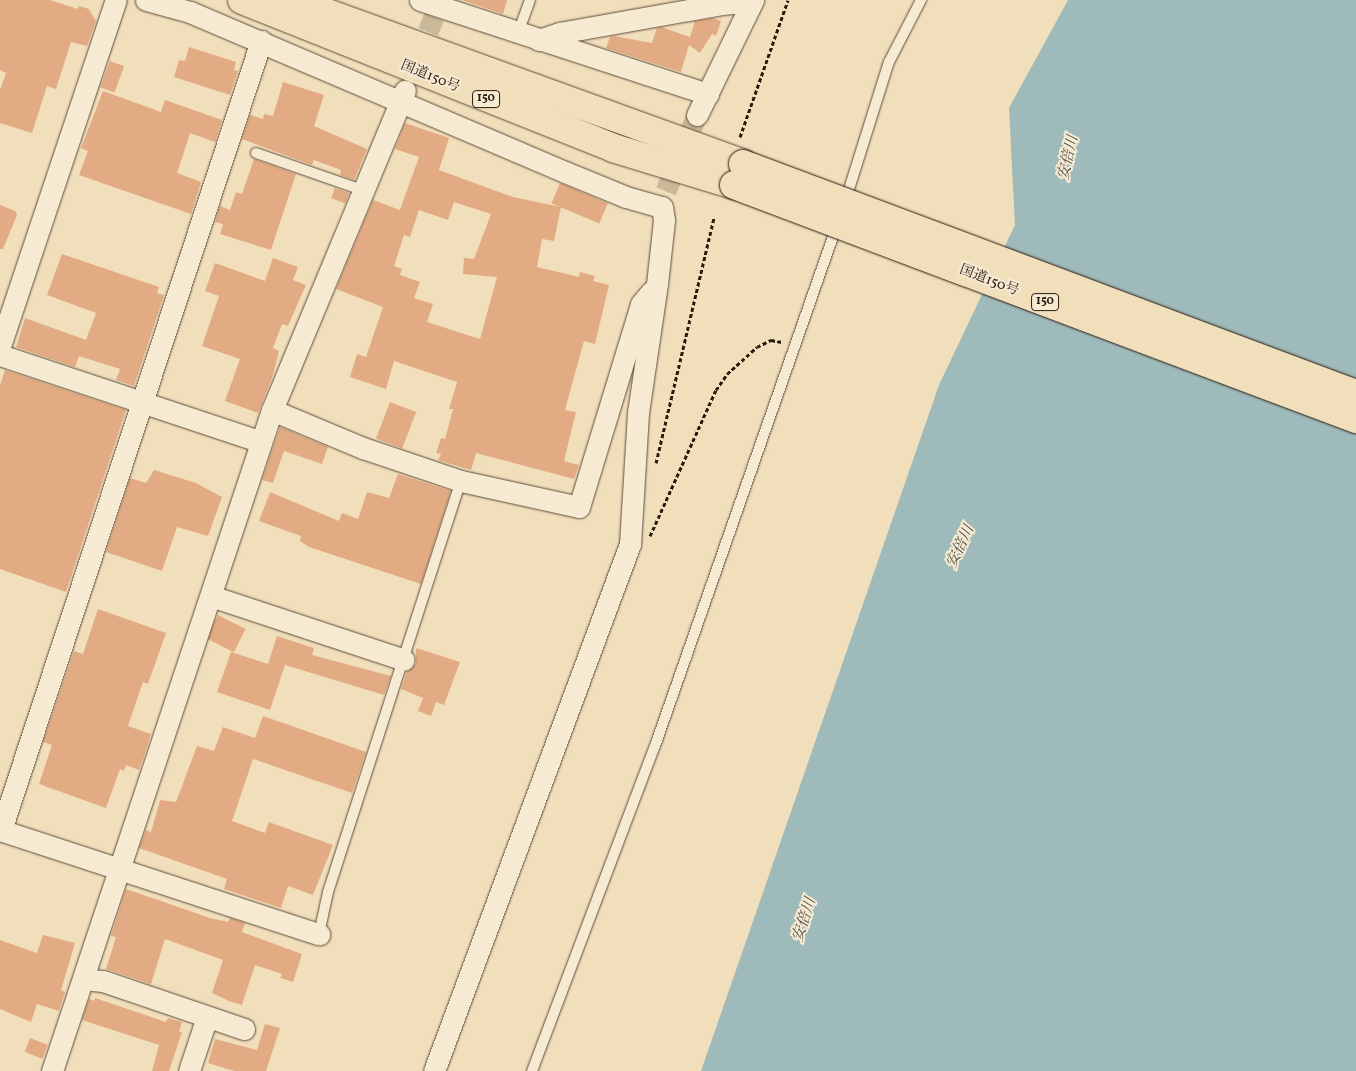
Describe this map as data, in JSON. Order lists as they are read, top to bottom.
{
  "streets": {
    "highway": ["国道150号", "150"]
  },
  "crossings": [
    ["国道150号", "150"]
  ],
  "water": ["安倍川"]
}
